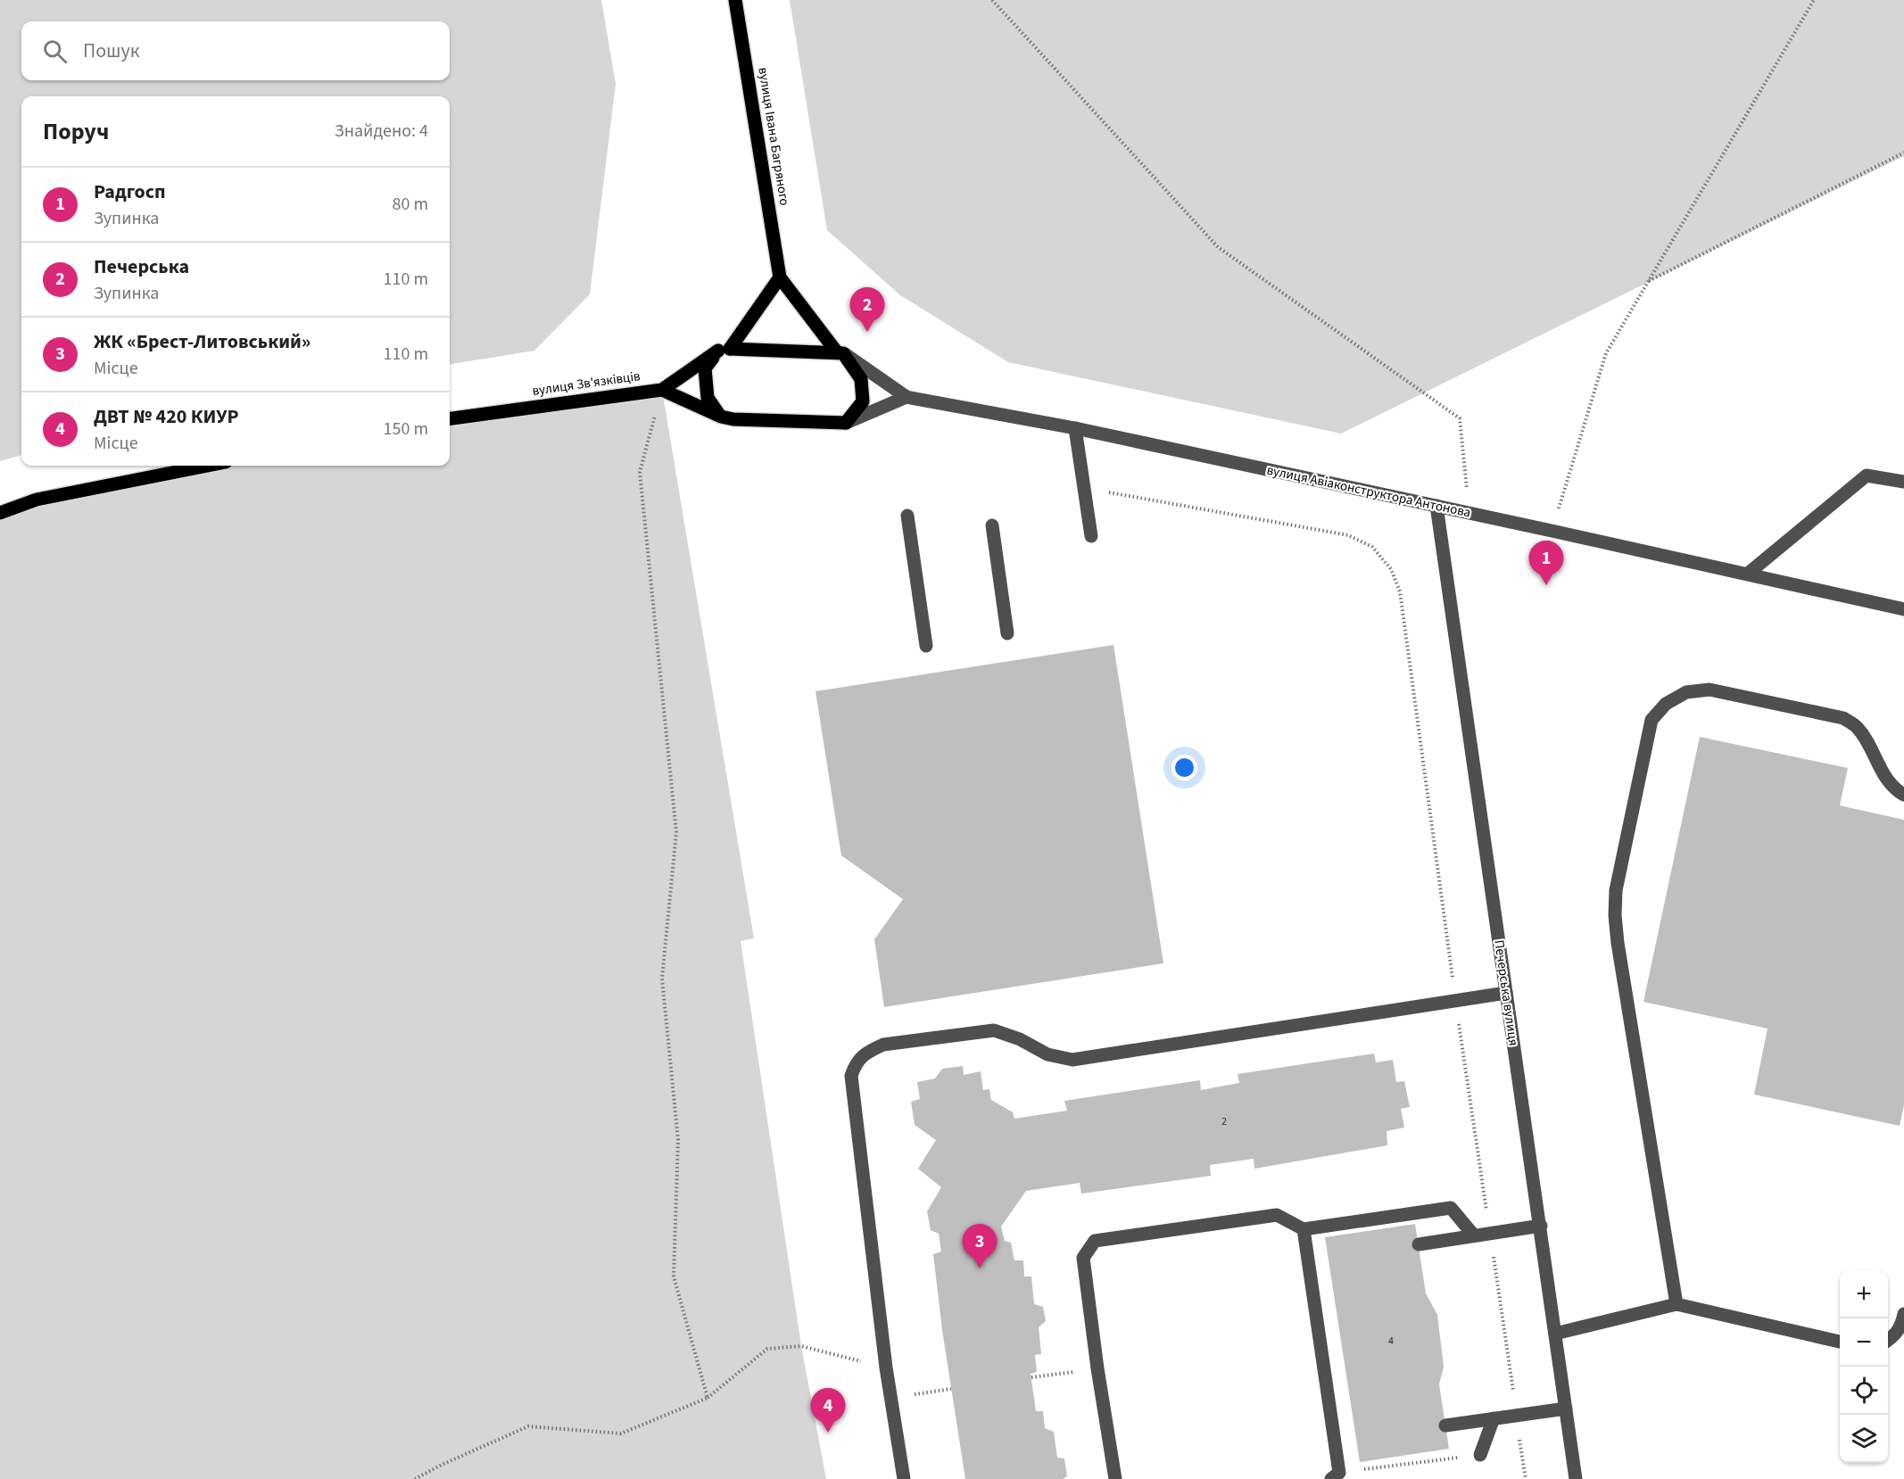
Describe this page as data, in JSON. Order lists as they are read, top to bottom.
{
  "streets": {
    "main road": ["вулиця Івана Багряного", "вулиця Зв'язківців"],
    "street": ["вулиця Авіаконструктора Антонова", "Печерська вулиця"]
  },
  "crossings": [
    ["вулиця Івана Багряного", "вулиця Авіаконструктора Антонова"],
    ["вулиця Авіаконструктора Антонова", "Печерська вулиця"]
  ],
  "house_numbers": ["2", "4"],
  "page": {
    "search": "Пошук",
    "heading": ["Поруч", "Знайдено: 4"],
    "list": [
      {
        "mark": "1",
        "name": "Радгосп",
        "note": "Зупинка",
        "value": "80 m"
      },
      {
        "mark": "2",
        "name": "Печерська",
        "note": "Зупинка",
        "value": "110 m"
      },
      {
        "mark": "3",
        "name": "ЖК «Брест-Литовський»",
        "note": "Місце",
        "value": "110 m"
      },
      {
        "mark": "4",
        "name": "ДВТ № 420 КИУР",
        "note": "Місце",
        "value": "150 m"
      }
    ],
    "pins": [
      "2",
      "1",
      "3",
      "4"
    ],
    "map_buttons": ["+", "−"]
  }
}
